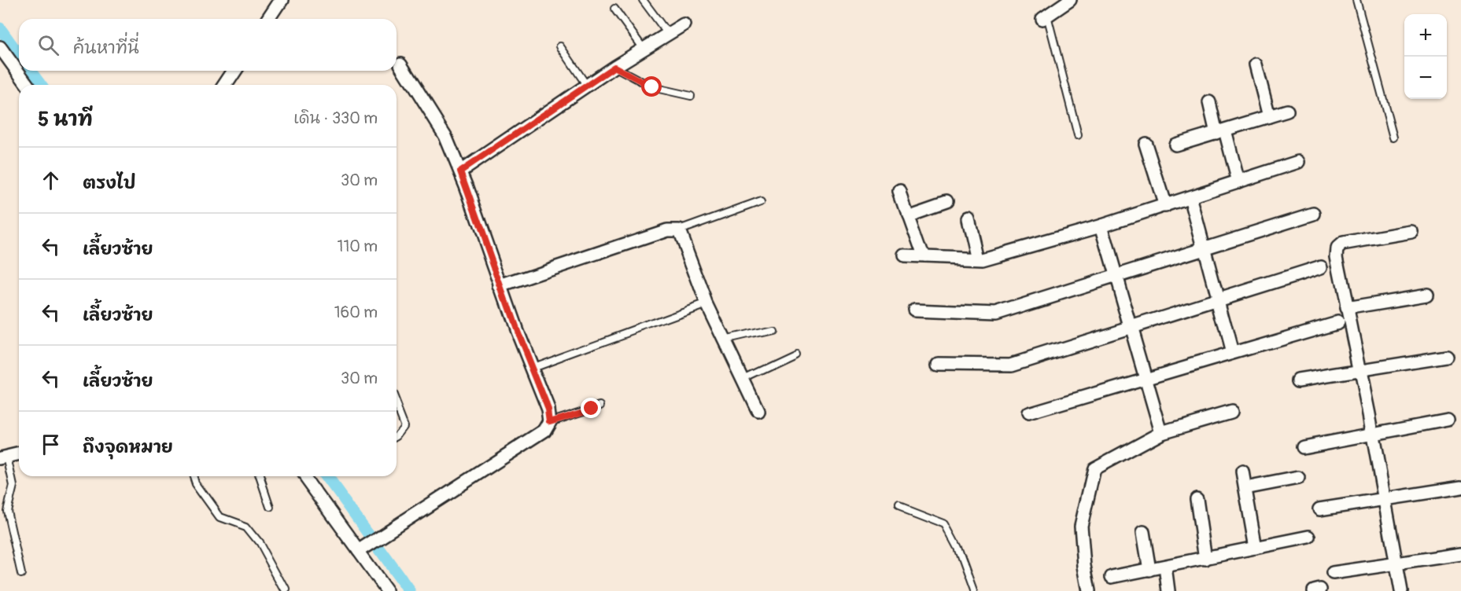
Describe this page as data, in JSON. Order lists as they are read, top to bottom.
{
  "page": {
    "map_buttons": ["+", "−"],
    "search": "ค้นหาที่นี่",
    "heading": ["5 นาที", "เดิน · 330 m"],
    "list": [
      ["ตรงไป", "30 m"],
      ["เลี้ยวซ้าย", "110 m"],
      ["เลี้ยวซ้าย", "160 m"],
      ["เลี้ยวซ้าย", "30 m"],
      "ถึงจุดหมาย"
    ]
  }
}
